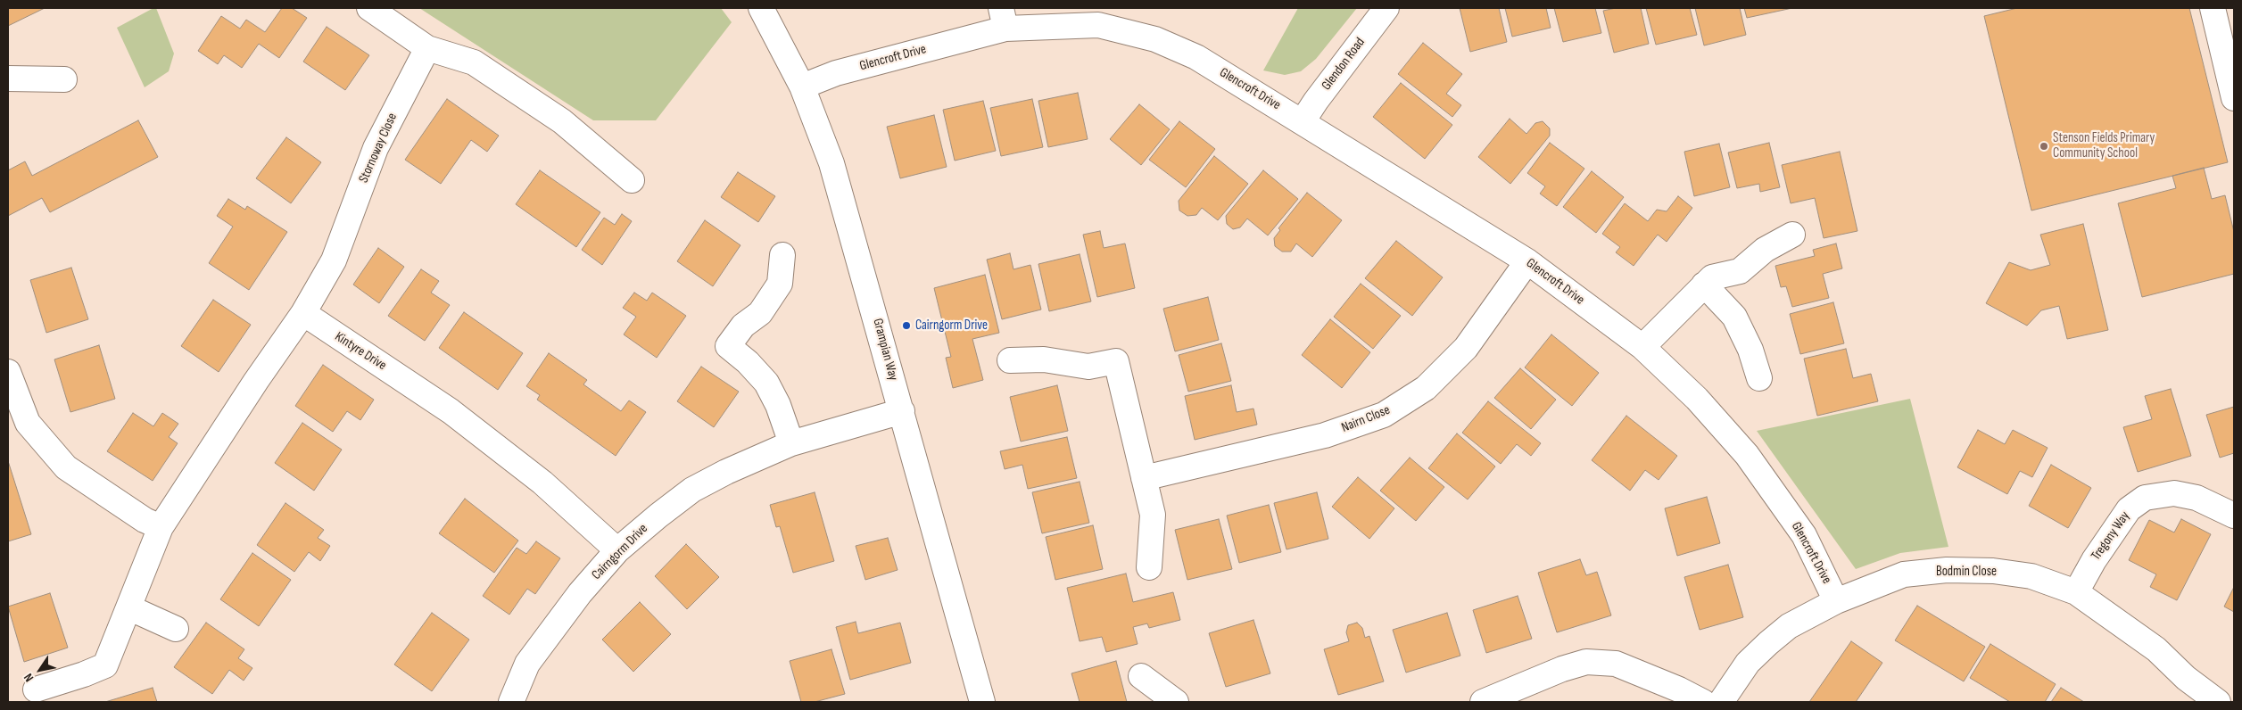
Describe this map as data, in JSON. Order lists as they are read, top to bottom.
{
  "streets": {
    "street": [
      "Glencroft Drive",
      "Glendon Road",
      "Stornoway Close",
      "Grampian Way",
      "Kintyre Drive",
      "Nairn Close",
      "Tregony Way",
      "Cairngorm Drive",
      "Bodmin Close"
    ]
  },
  "crossings": [
    ["Glencroft Drive", "Glendon Road"],
    ["Glencroft Drive", "Grampian Way"],
    ["Glencroft Drive", "Nairn Close"],
    ["Glencroft Drive", "Bodmin Close"],
    ["Stornoway Close", "Kintyre Drive"],
    ["Grampian Way", "Cairngorm Drive"],
    ["Kintyre Drive", "Cairngorm Drive"],
    ["Tregony Way", "Bodmin Close"]
  ],
  "places": ["Stenson Fields Primary Community School", "Cairngorm Drive"],
  "north": "bottom left"
}
